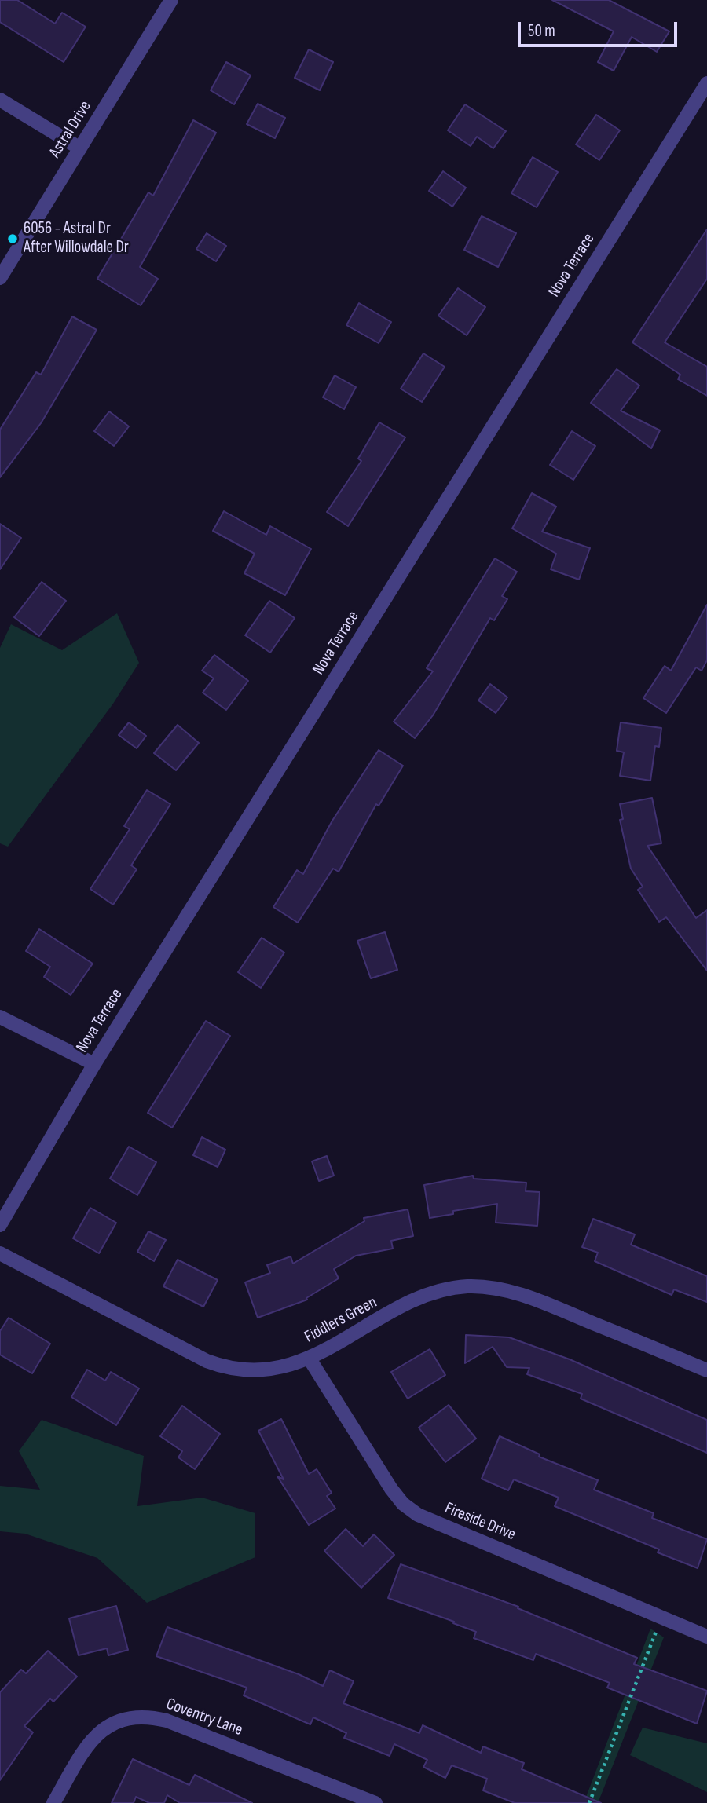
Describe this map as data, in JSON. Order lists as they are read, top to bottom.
{
  "streets": {
    "street": [
      "Astral Drive",
      "Nova Terrace",
      "Fiddlers Green",
      "Fireside Drive",
      "Coventry Lane"
    ]
  },
  "crossings": [
    ["Fiddlers Green", "Fireside Drive"]
  ],
  "places": ["6056 - Astral Dr After Willowdale Dr"],
  "scale_bar": "50 m"
}
